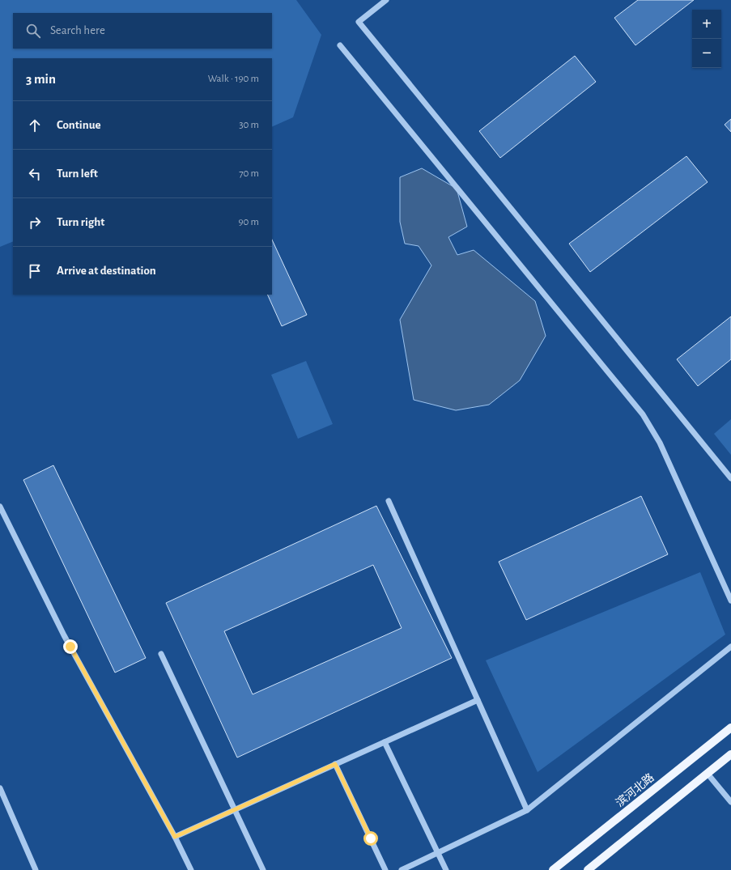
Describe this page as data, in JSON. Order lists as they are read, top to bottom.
{
  "streets": {
    "main road": ["滨河北路"]
  },
  "page": {
    "map_buttons": ["+", "−"],
    "search": "Search here",
    "heading": ["3 min", "Walk · 190 m"],
    "list": [
      ["Continue", "30 m"],
      ["Turn left", "70 m"],
      ["Turn right", "90 m"],
      "Arrive at destination"
    ]
  }
}
